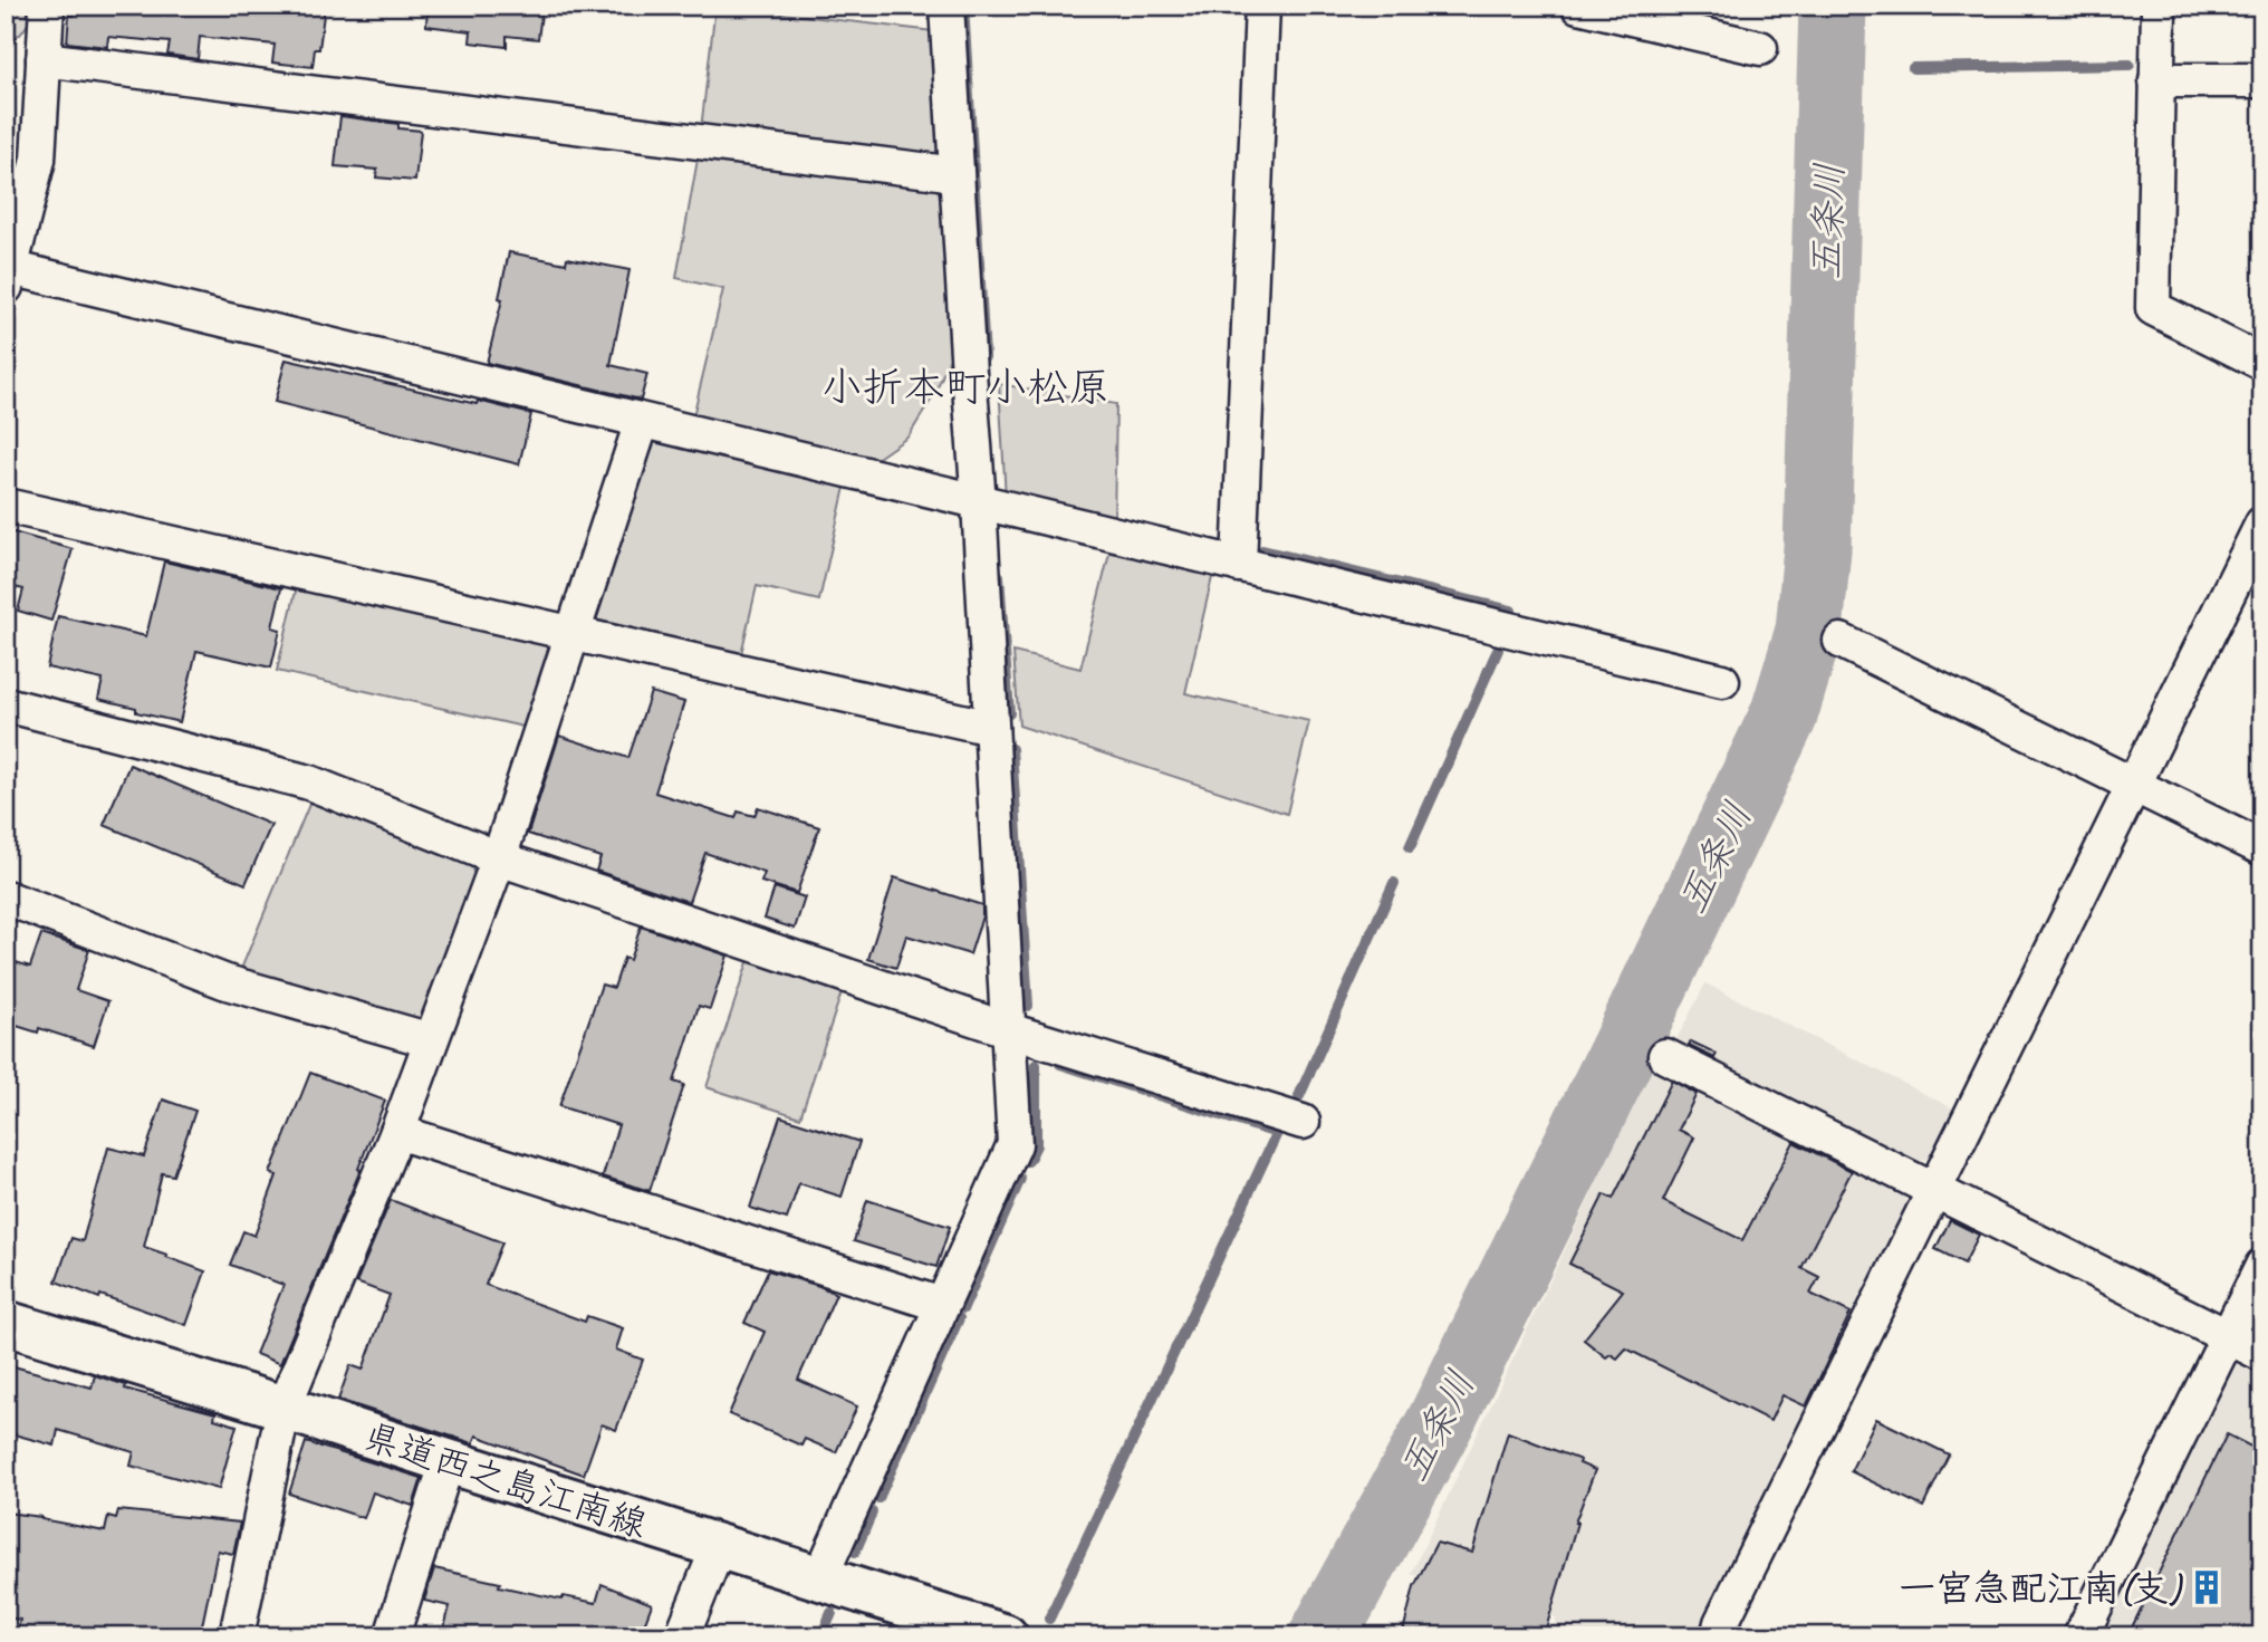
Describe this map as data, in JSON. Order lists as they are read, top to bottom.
{
  "streets": {
    "main road": ["県道西之島江南線"]
  },
  "districts": ["小折本町小松原"],
  "water": ["五条川"],
  "places": {
    "building": ["一宮急配江南(支)"]
  }
}
